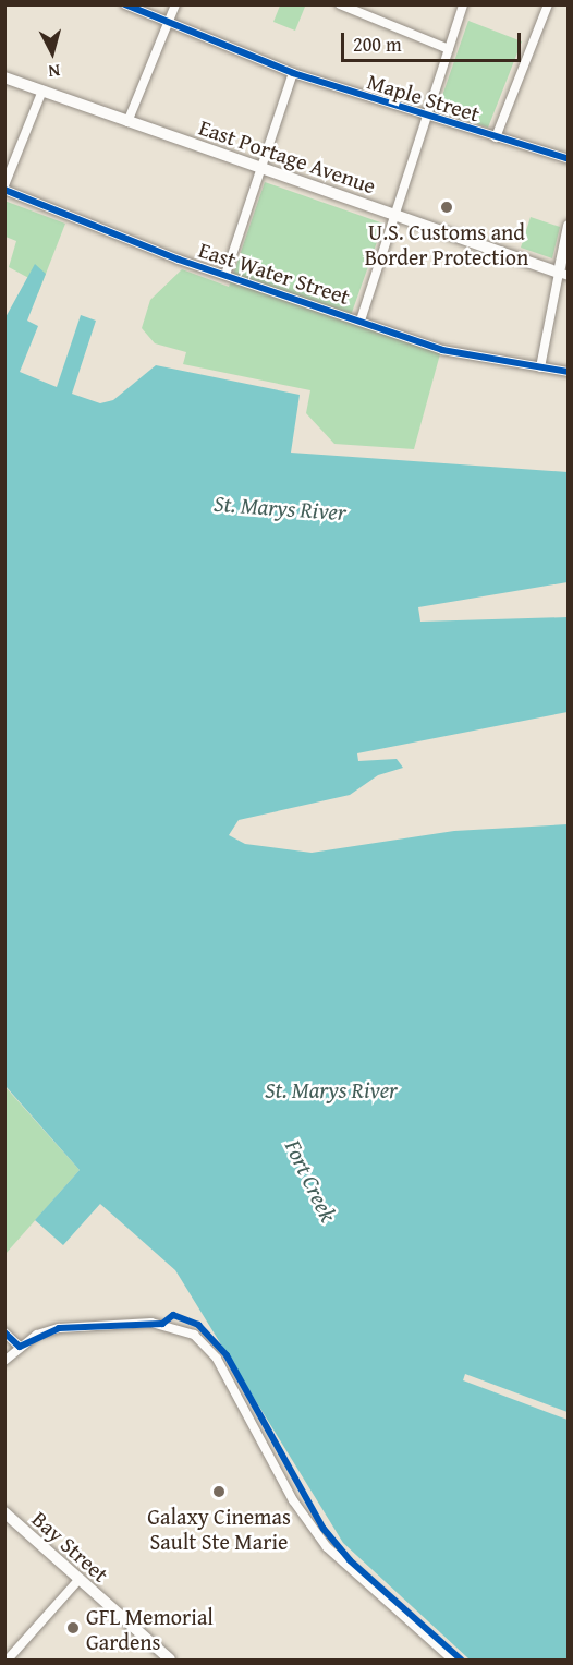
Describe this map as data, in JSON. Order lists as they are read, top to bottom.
{
  "streets": {
    "main road": ["East Portage Avenue", "Bay Street"],
    "street": ["Maple Street", "East Water Street"]
  },
  "water": ["St. Marys River", "Fort Creek"],
  "places": ["U.S. Customs and Border Protection", "Galaxy Cinemas Sault Ste Marie", "GFL Memorial Gardens"],
  "scale_bar": "200 m",
  "north": "bottom"
}
